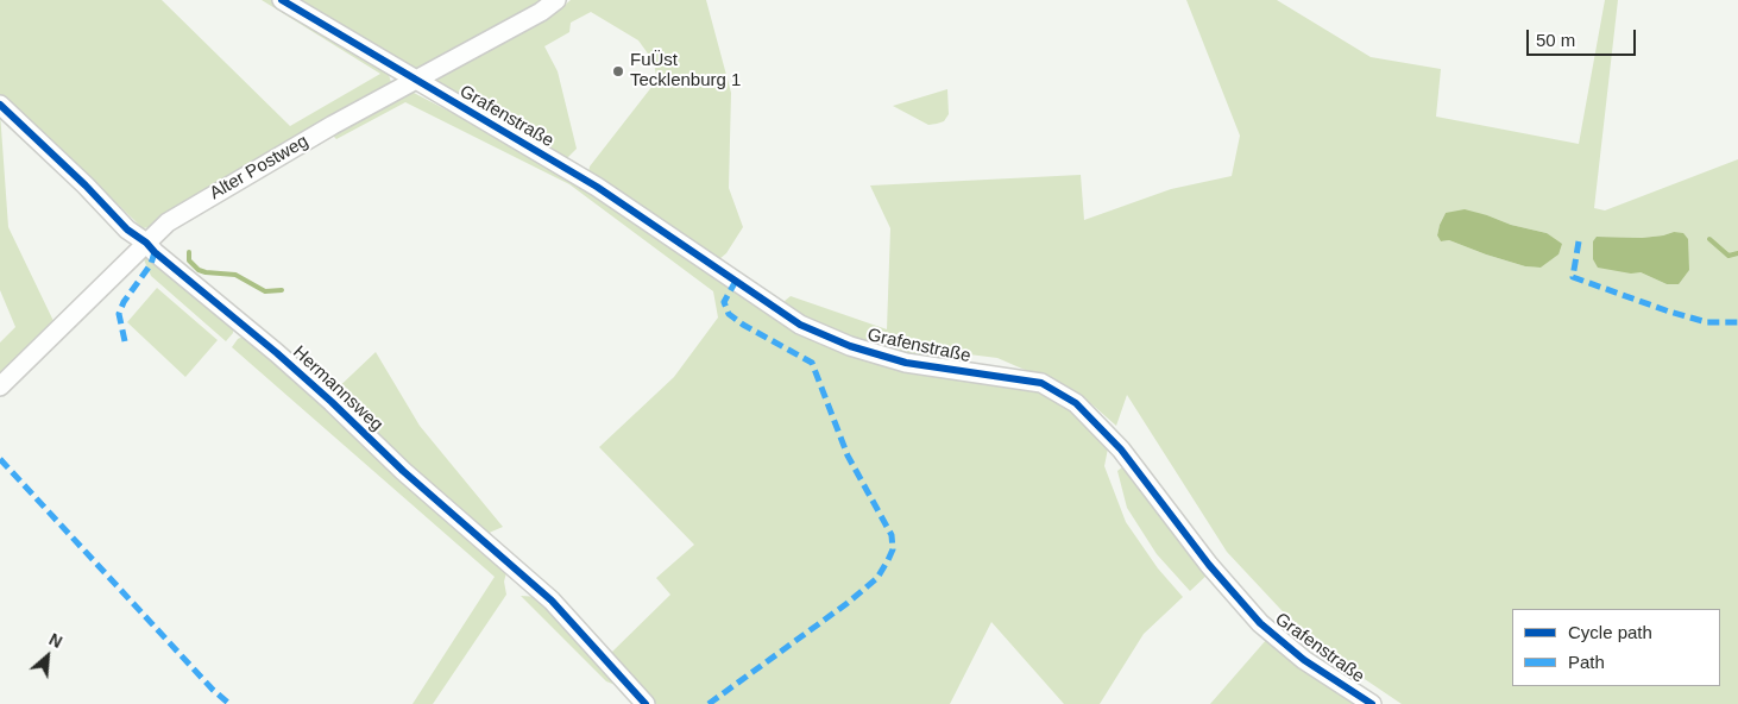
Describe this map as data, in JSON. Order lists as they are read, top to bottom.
{
  "streets": {
    "street": ["Grafenstraße", "Alter Postweg", "Hermannsweg"]
  },
  "crossings": [
    ["Grafenstraße", "Alter Postweg"],
    ["Alter Postweg", "Hermannsweg"]
  ],
  "places": ["FuÜst Tecklenburg 1"],
  "legend": ["Cycle path", "Path"],
  "scale_bar": "50 m",
  "north": "top right"
}
